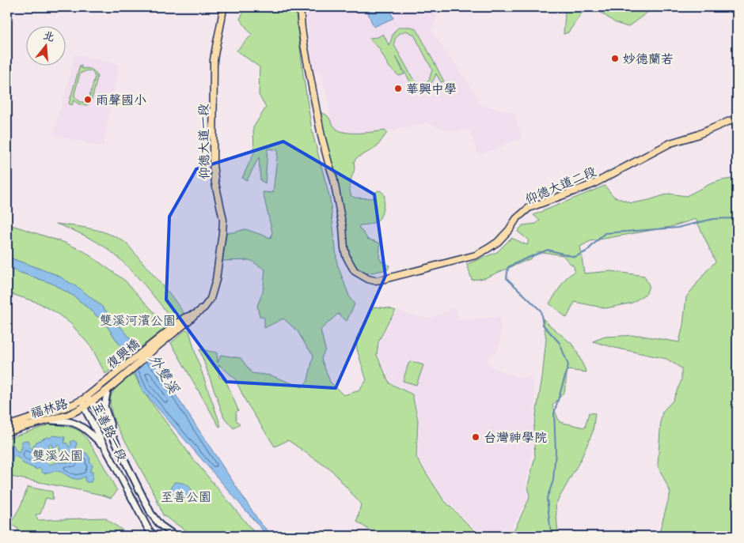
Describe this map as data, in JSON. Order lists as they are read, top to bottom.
{
  "streets": {
    "main road": [
      "仰德大道一段",
      "仰德大道二段",
      "復興橋",
      "福林路",
      "至善路一段"
    ]
  },
  "crossings": [
    ["仰德大道一段", "復興橋"],
    ["復興橋", "福林路"],
    ["福林路", "至善路一段"]
  ],
  "water": ["外雙溪"],
  "parks": ["雙溪河濱公園", "雙溪公園", "至善公園"],
  "places": [
    "妙德蘭若",
    "華興中學",
    "雨聲國小",
    "台灣神學院"
  ],
  "north": "top"
}
